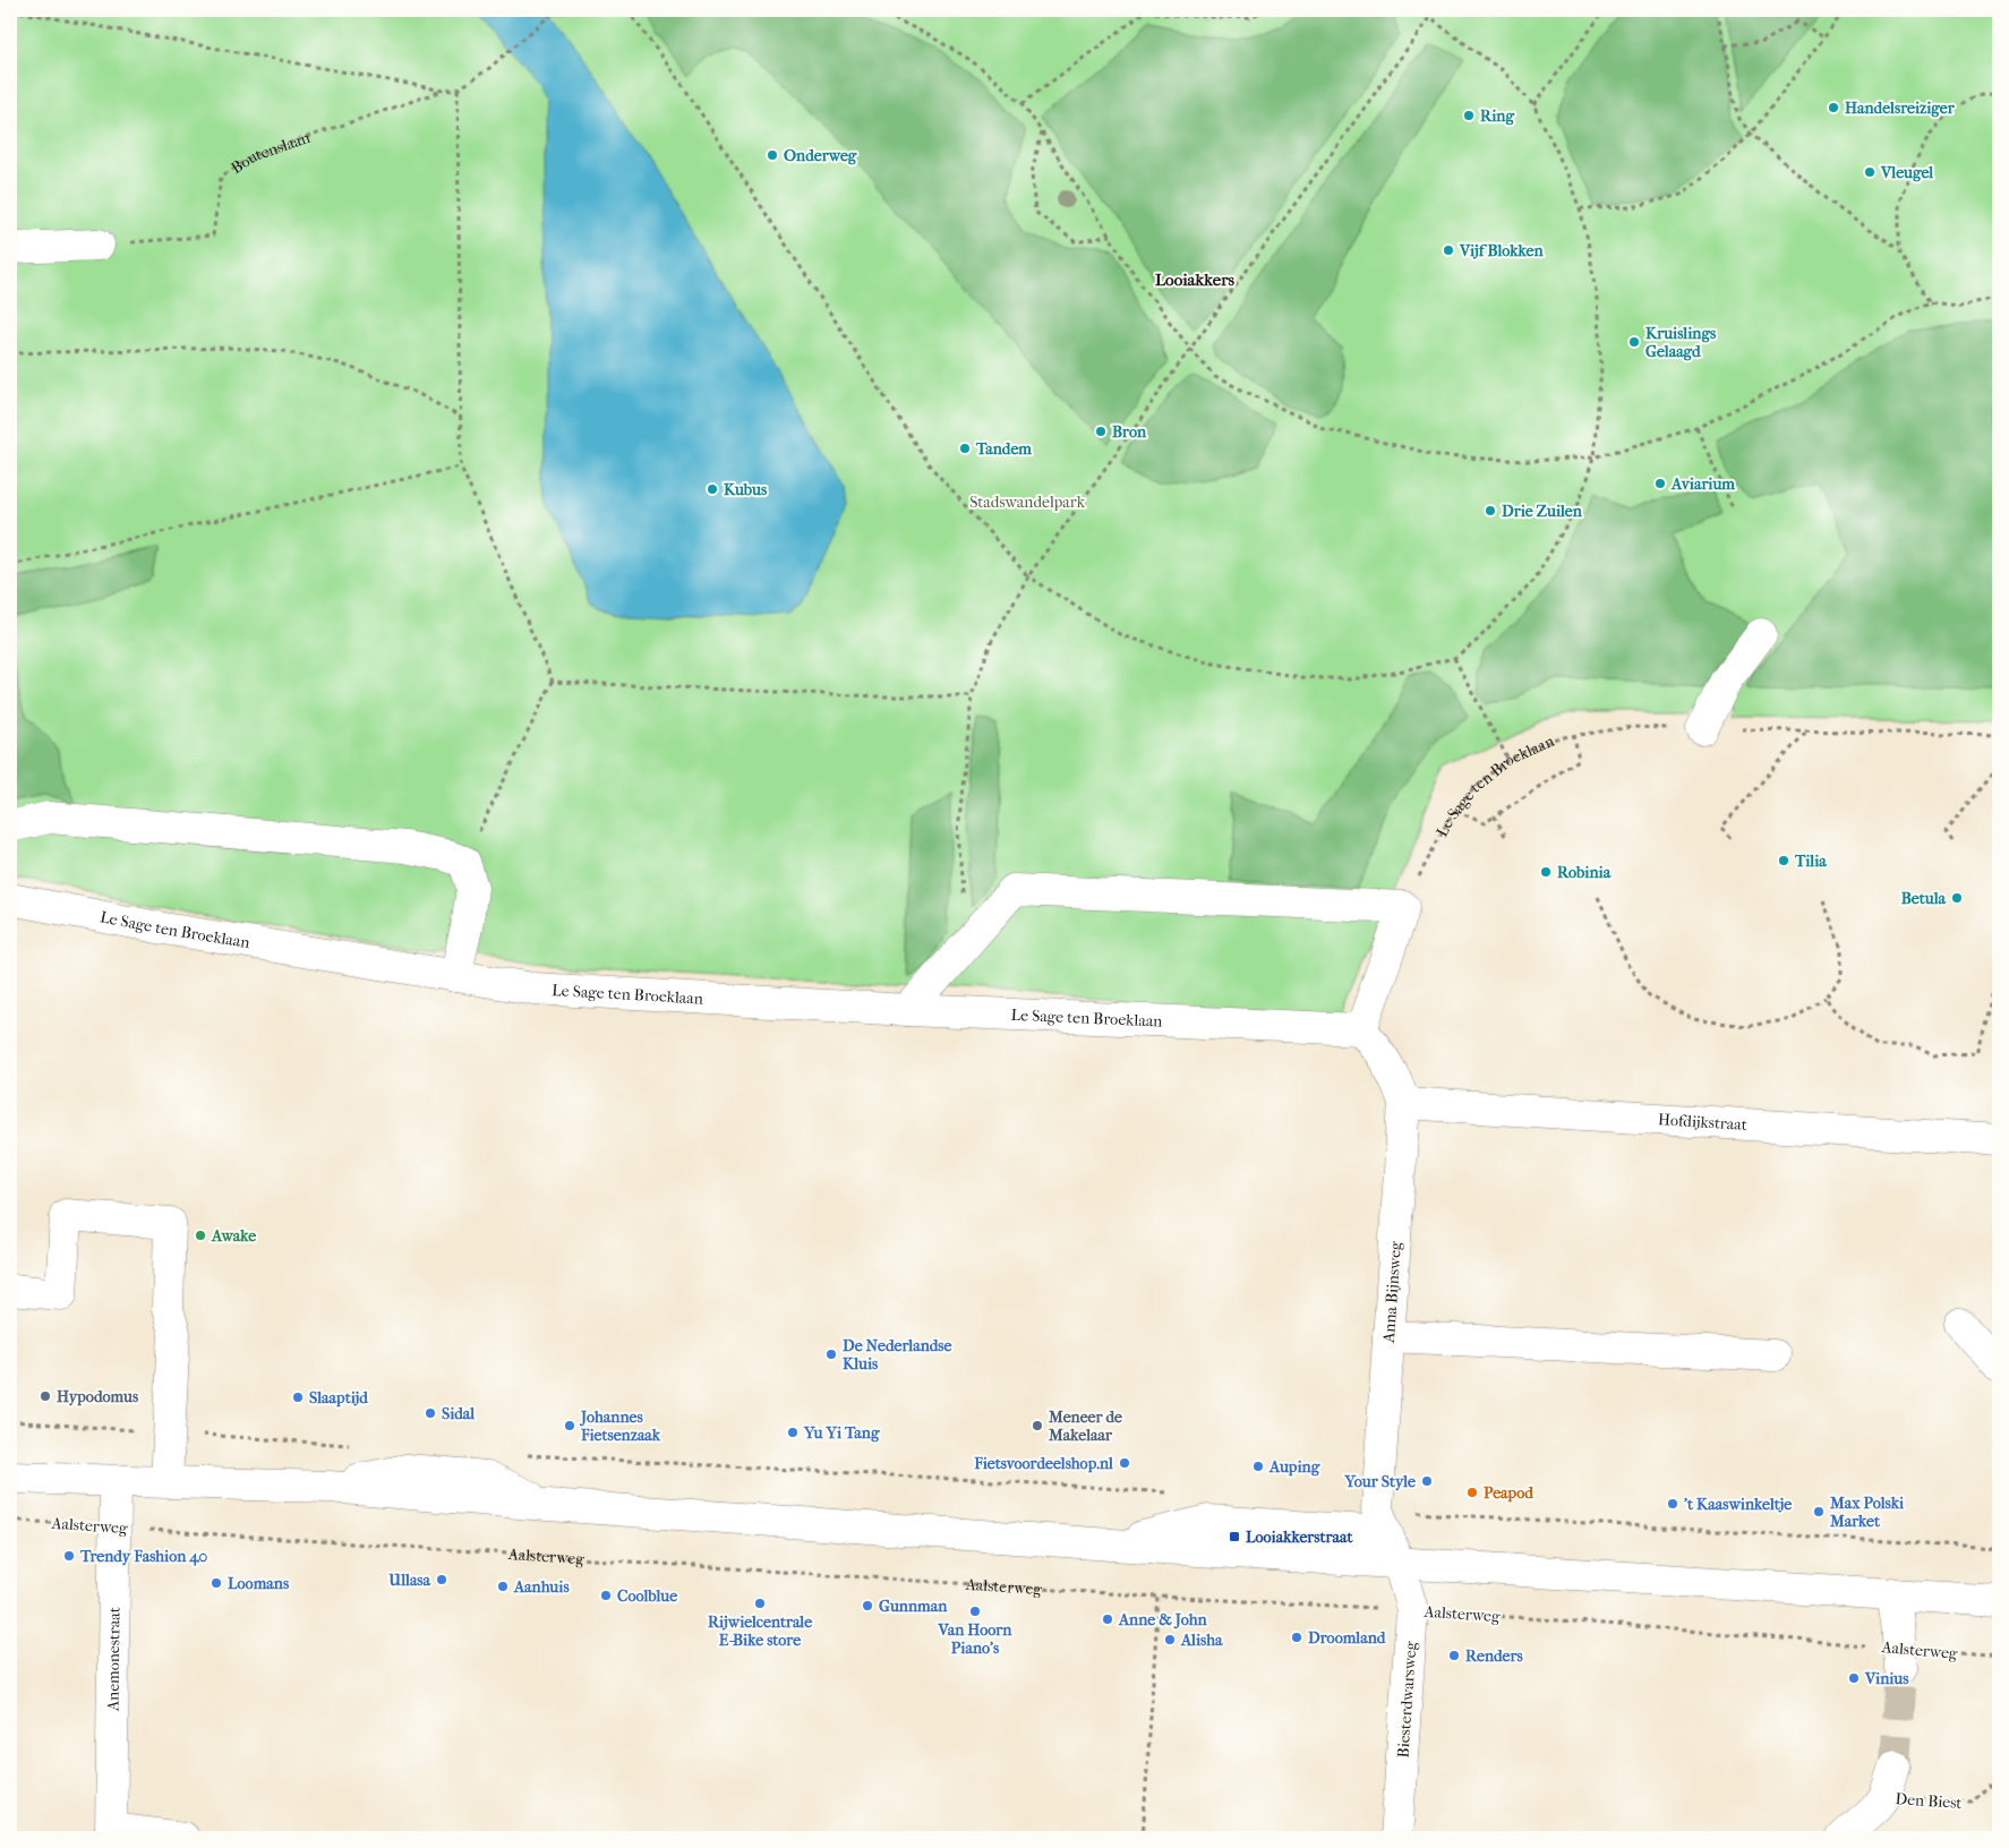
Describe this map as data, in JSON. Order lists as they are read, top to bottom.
{
  "streets": {
    "street": [
      "Le Sage ten Broeklaan",
      "Hofdijkstraat",
      "Anna Bijnsweg",
      "Anemonestraat",
      "Biesterdwarsweg",
      "Den Biest"
    ],
    "path": ["Boutenslaan", "Aalsterweg"]
  },
  "crossings": [
    ["Le Sage ten Broeklaan", "Anna Bijnsweg"],
    ["Hofdijkstraat", "Anna Bijnsweg"],
    ["Anna Bijnsweg", "Biesterdwarsweg"],
    ["Aalsterweg", "Anemonestraat"],
    ["Aalsterweg", "Biesterdwarsweg"]
  ],
  "districts": ["Looiakkers"],
  "parks": ["Stadswandelpark"],
  "places": {
    "other": [
      "Handelsreiziger",
      "Ring",
      "Onderweg",
      "Vleugel",
      "Vijf Blokken",
      "Kruislings Gelaagd",
      "Bron",
      "Tandem",
      "Aviarium",
      "Kubus",
      "Drie Zuilen",
      "Tilia",
      "Robinia",
      "Betula",
      "Awake",
      "De Nederlandse Kluis",
      "Hypodomus",
      "Slaaptijd",
      "Sidal",
      "Johannes Fietsenzaak",
      "Meneer de Makelaar",
      "Yu Yi Tang",
      "Fietsvoordeelshop.nl",
      "Auping",
      "Your Style",
      "Peapod",
      "'t Kaaswinkeltje",
      "Max Polski Market",
      "Trendy Fashion 40",
      "Ullasa",
      "Loomans",
      "Aanhuis",
      "Coolblue",
      "Rijwielcentrale E-Bike store",
      "Gunnman",
      "Van Hoorn Piano's",
      "Anne & John",
      "Droomland",
      "Alisha",
      "Renders",
      "Vinius"
    ],
    "transit": ["Looiakkerstraat"]
  }
}
